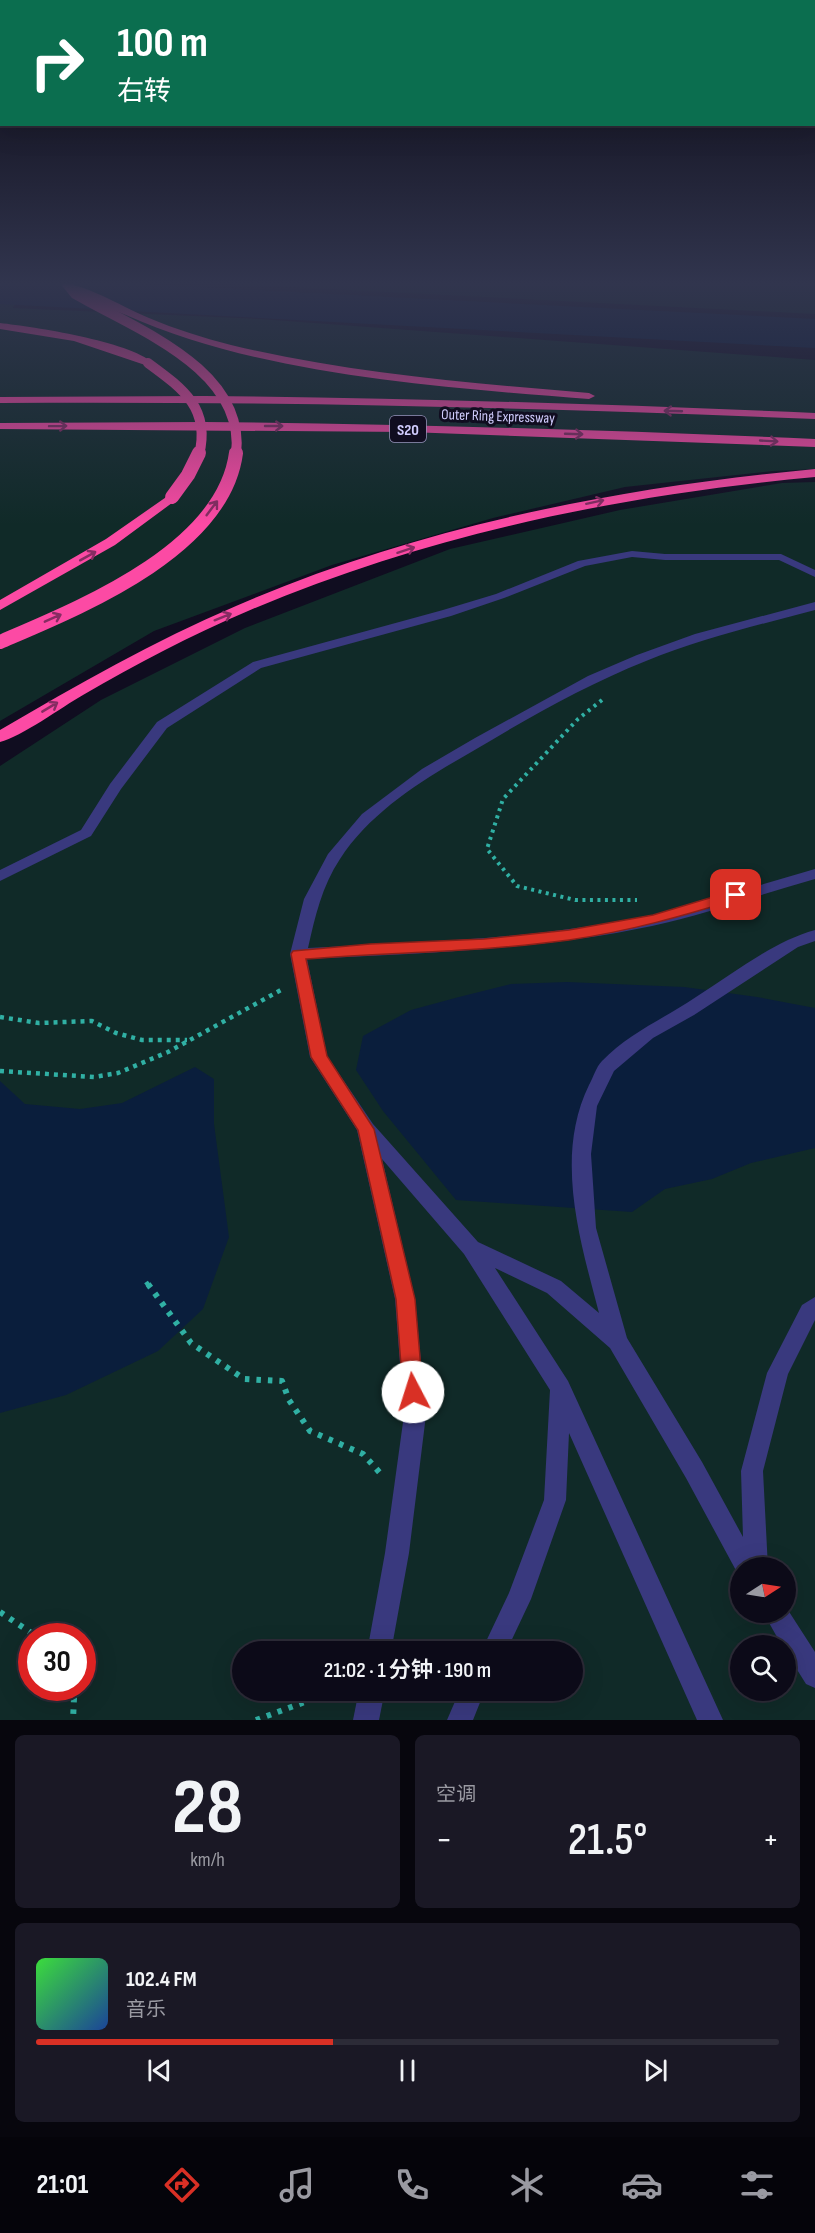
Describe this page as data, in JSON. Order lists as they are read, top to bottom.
{
  "streets": {
    "highway": ["Outer Ring Expressway", "S20"]
  },
  "north": "right",
  "page": {
    "turn": ["100 m", "右转"],
    "limit": "30",
    "trip": "21:02 · 1 分钟 · 190 m",
    "tile": [
      ["28", "km/h"],
      "空调"
    ],
    "heat": ["−", "21.5°", "+"],
    "song": ["102.4 FM", "音乐"],
    "tabs": "21:01"
  }
}
